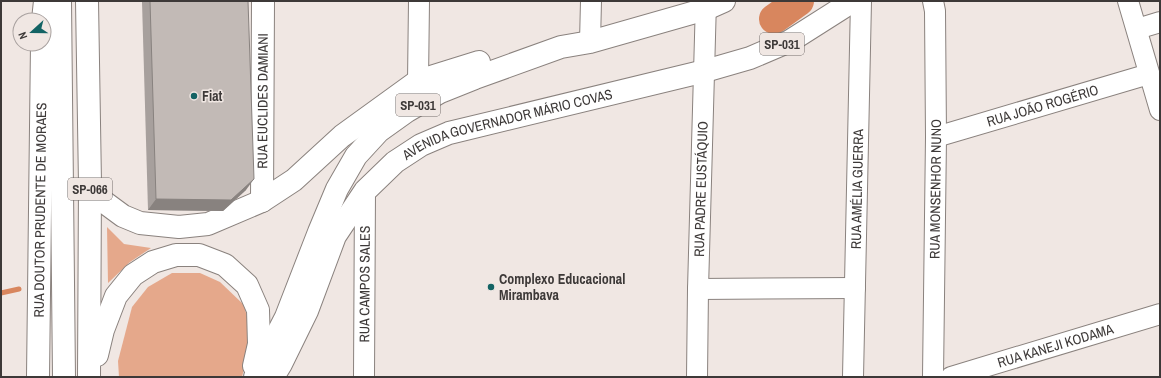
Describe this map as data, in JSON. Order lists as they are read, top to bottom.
{
  "streets": {
    "main road": [
      "SP-031",
      "RUA EUCLIDES DAMIANI",
      "AVENIDA GOVERNADOR MÁRIO COVAS",
      "SP-066",
      "RUA DOUTOR PRUDENTE DE MORAES"
    ],
    "street": [
      "RUA JOÃO ROGÉRIO",
      "RUA PADRE EUSTÁQUIO",
      "RUA AMÉLIA GUERRA",
      "RUA MONSENHOR NUNO",
      "RUA CAMPOS SALES",
      "RUA KANEJI KODAMA"
    ]
  },
  "crossings": [
    ["SP-031", "RUA PADRE EUSTÁQUIO"],
    ["RUA JOÃO ROGÉRIO", "RUA MONSENHOR NUNO"],
    ["AVENIDA GOVERNADOR MÁRIO COVAS", "RUA PADRE EUSTÁQUIO"],
    ["AVENIDA GOVERNADOR MÁRIO COVAS", "RUA CAMPOS SALES"]
  ],
  "places": ["Fiat", "Complexo Educacional Mirambava"],
  "north": "left"
}
